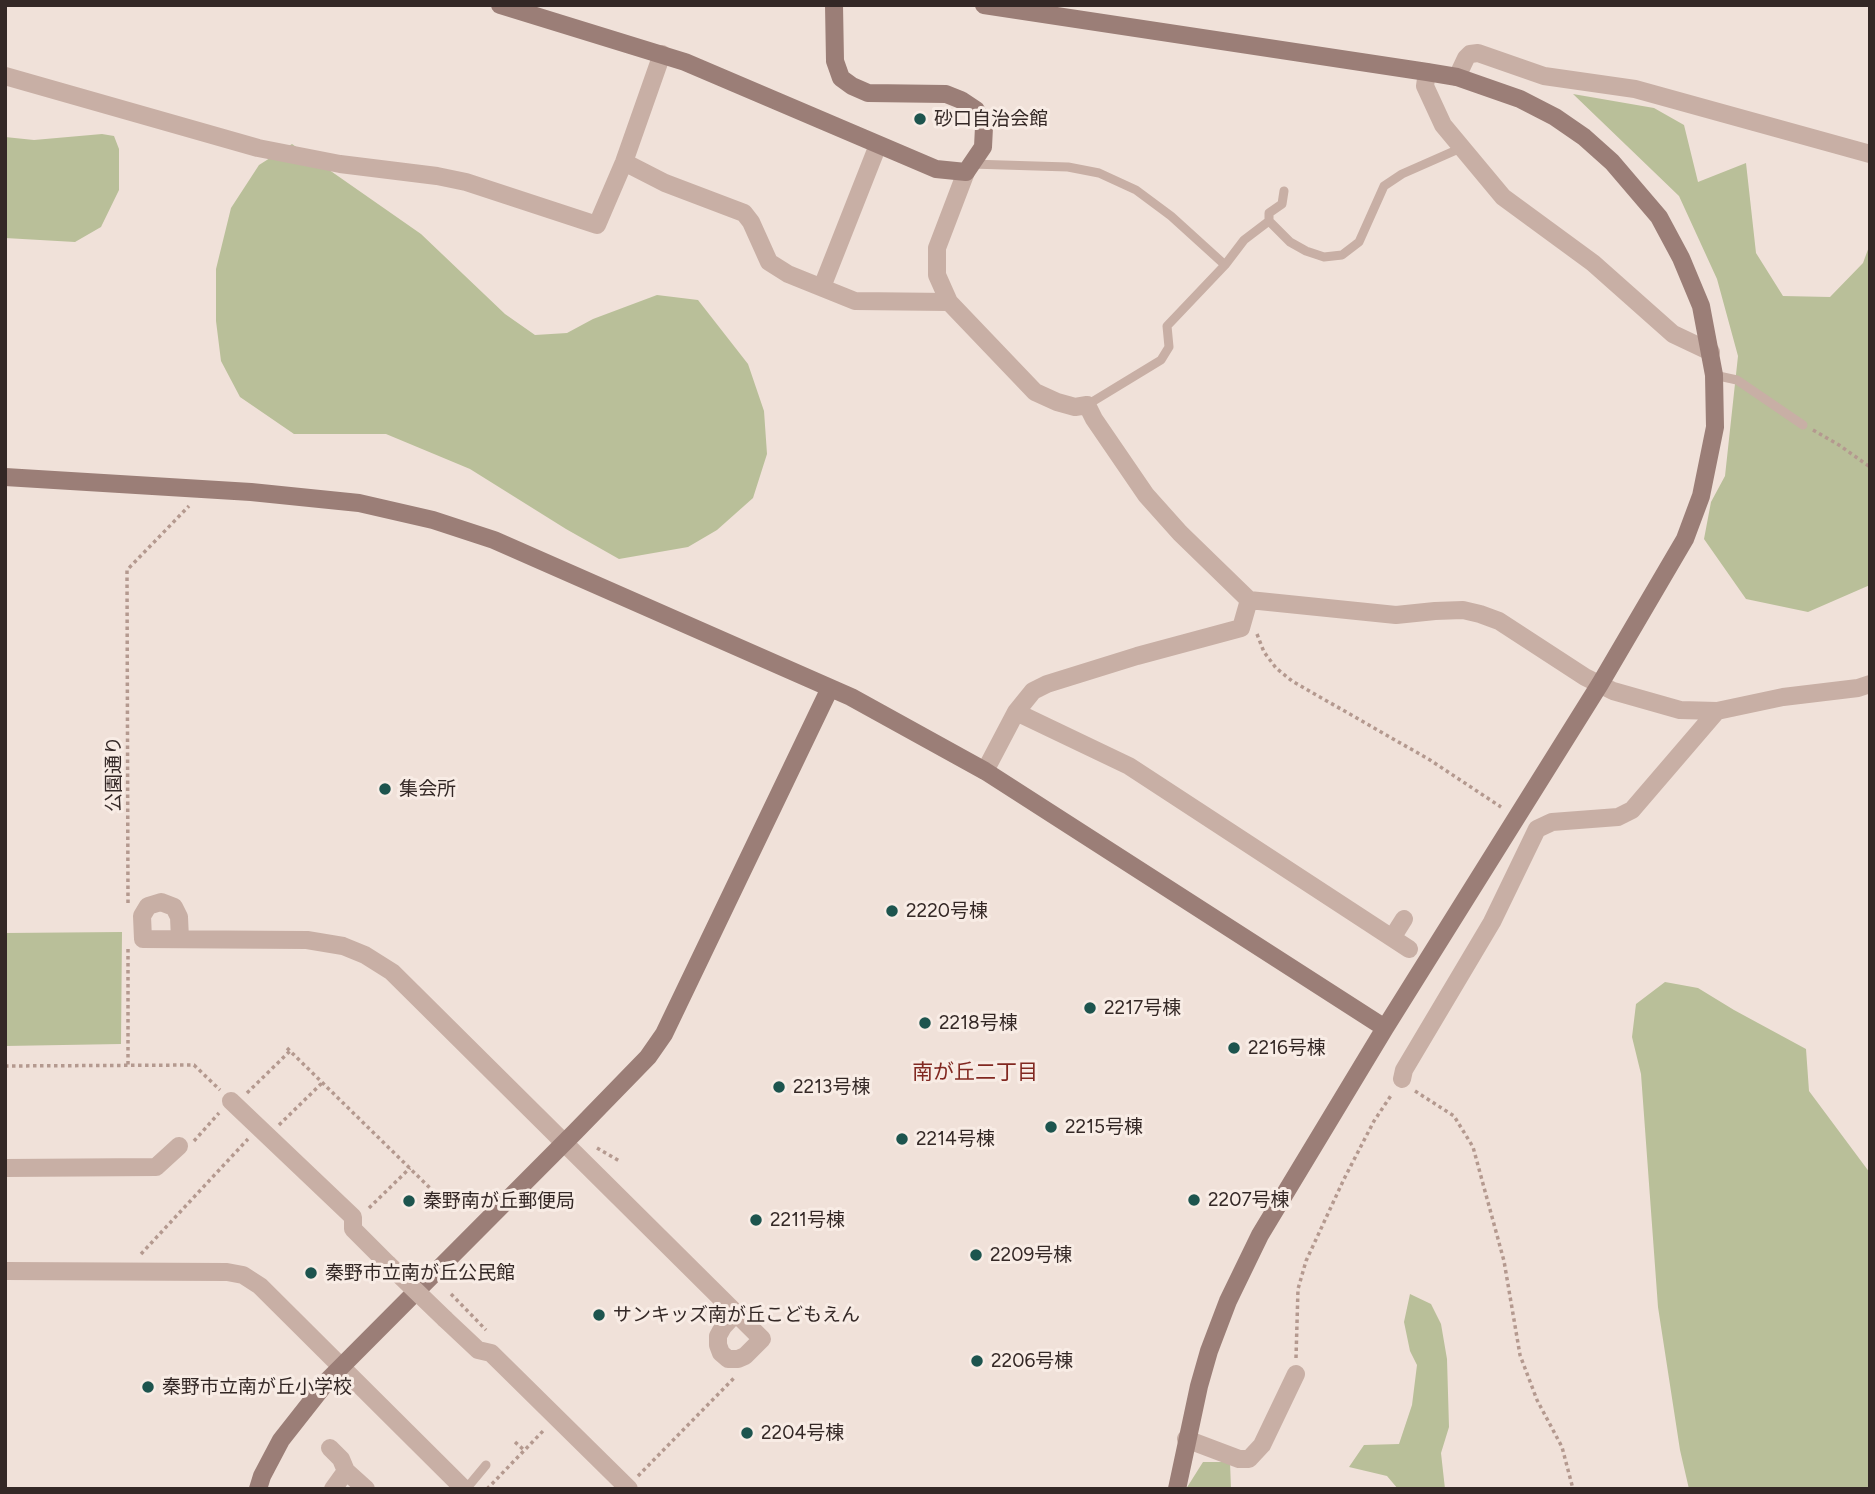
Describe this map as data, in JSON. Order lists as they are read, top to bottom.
{
  "streets": {
    "path": ["公園通り"]
  },
  "districts": ["南が丘二丁目"],
  "places": [
    "砂口自治会館",
    "集会所",
    "2220号棟",
    "2217号棟",
    "2218号棟",
    "2216号棟",
    "2213号棟",
    "2215号棟",
    "2214号棟",
    "2207号棟",
    "秦野南が丘郵便局",
    "2211号棟",
    "2209号棟",
    "秦野市立南が丘公民館",
    "サンキッズ南が丘こどもえん",
    "2206号棟",
    "秦野市立南が丘小学校",
    "2204号棟"
  ]
}
